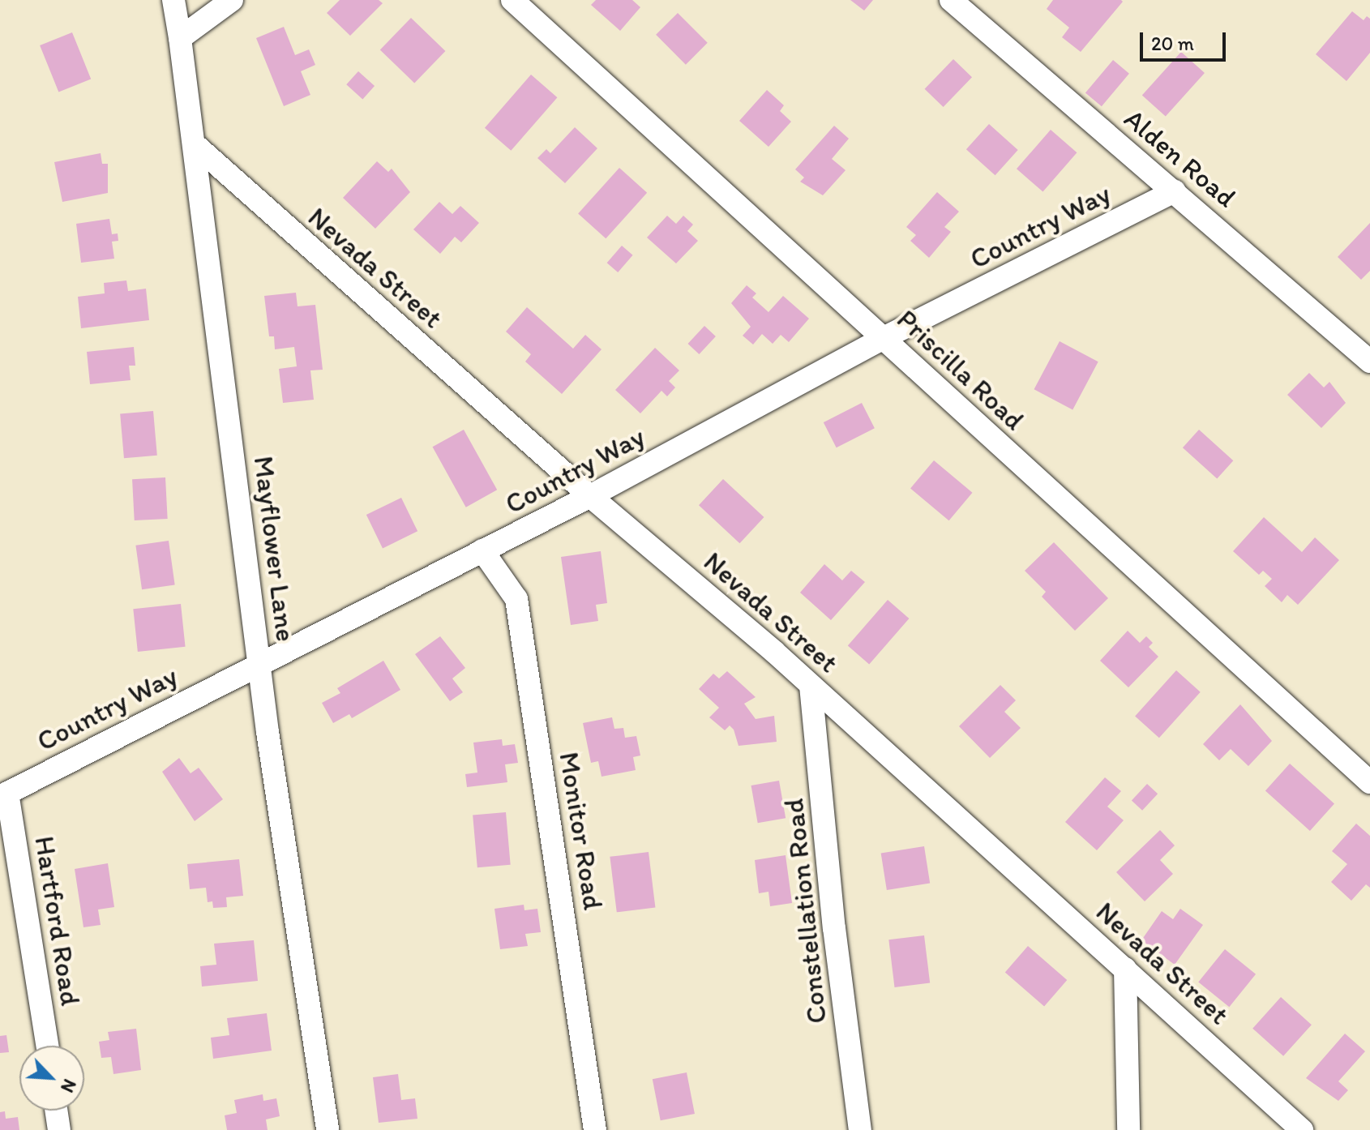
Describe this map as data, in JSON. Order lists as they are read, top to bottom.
{
  "streets": {
    "street": [
      "Alden Road",
      "Country Way",
      "Nevada Street",
      "Priscilla Road",
      "Mayflower Lane",
      "Monitor Road",
      "Constellation Road",
      "Hartford Road"
    ]
  },
  "crossings": [
    ["Alden Road", "Country Way"],
    ["Country Way", "Nevada Street"],
    ["Country Way", "Priscilla Road"],
    ["Country Way", "Mayflower Lane"],
    ["Country Way", "Monitor Road"],
    ["Country Way", "Hartford Road"],
    ["Nevada Street", "Mayflower Lane"],
    ["Nevada Street", "Constellation Road"]
  ],
  "scale_bar": "20 m",
  "north": "bottom right"
}
